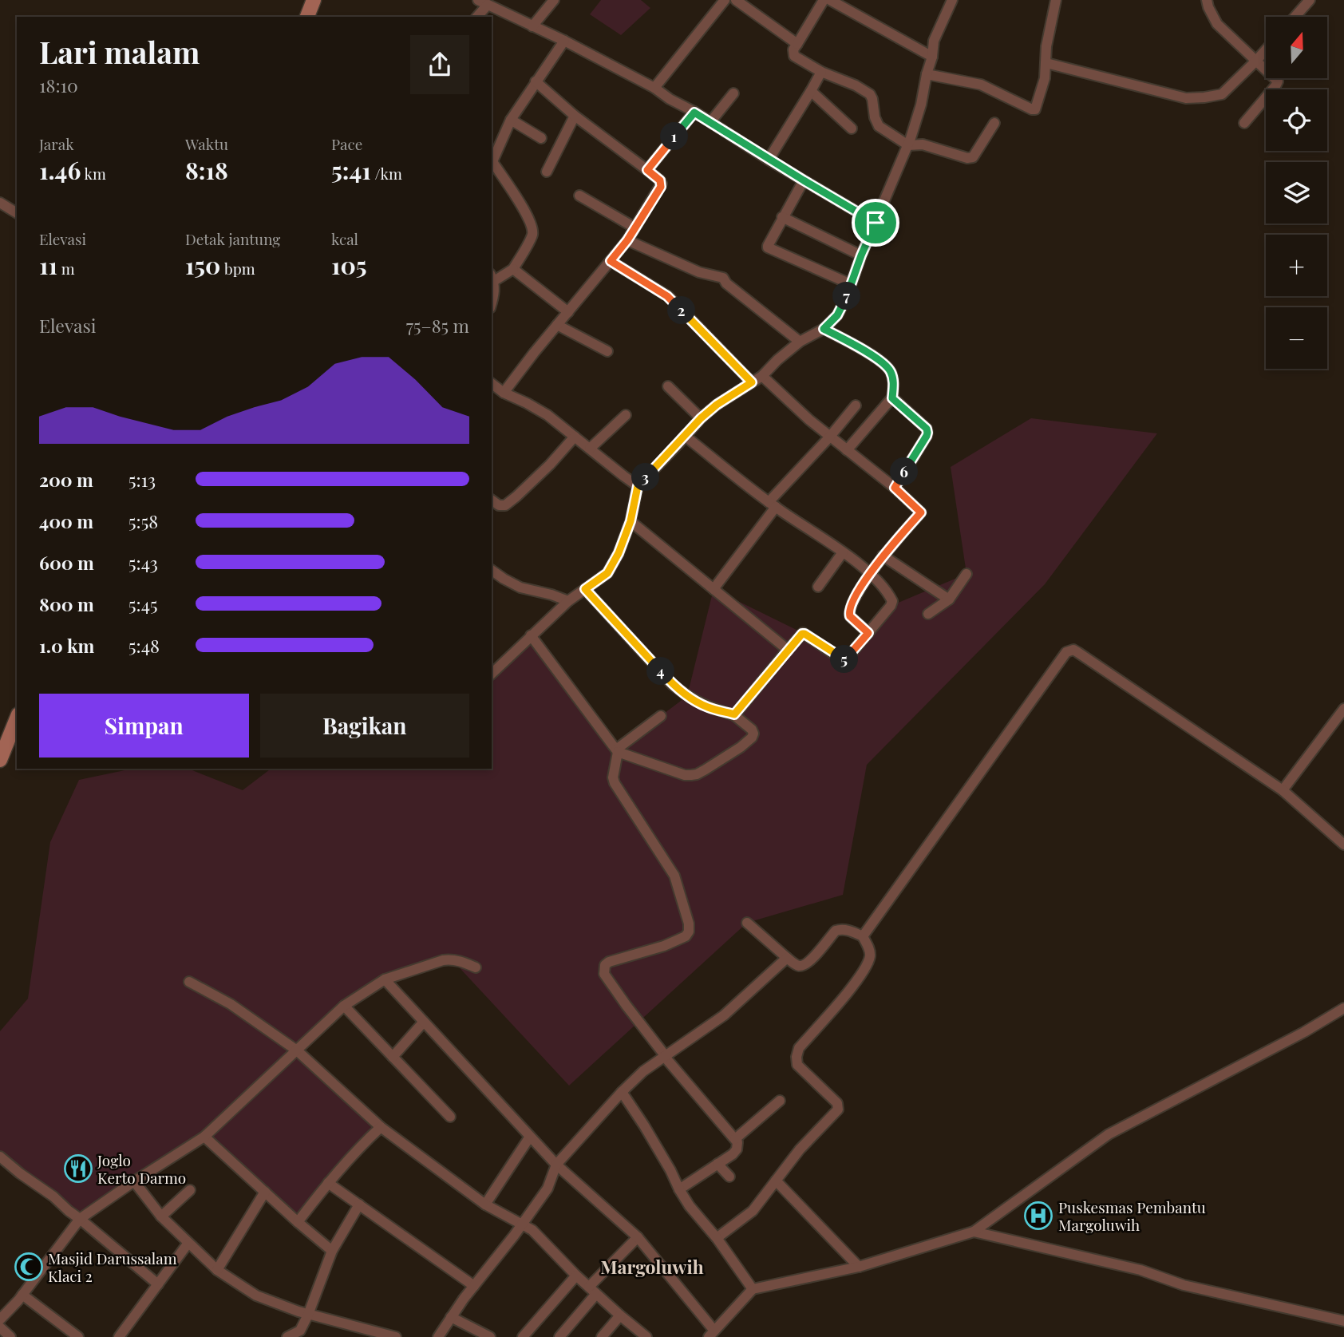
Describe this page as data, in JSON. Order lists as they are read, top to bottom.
{
  "districts": ["Margoluwih"],
  "places": {
    "restaurant": ["Joglo Kerto Darmo"],
    "hospital": ["Puskesmas Pembantu Margoluwih"],
    "mosque": ["Masjid Darussalam Klaci 2"]
  },
  "north": "top",
  "page": {
    "map_buttons": ["+", "−"],
    "heading": ["Lari malam", "18:10"],
    "stats": [
      ["Jarak", "1.46 km"],
      ["Waktu", "8:18"],
      ["Pace", "5:41 /km"],
      ["Elevasi", "11 m"],
      ["Detak jantung", "150 bpm"],
      ["kcal", "105"]
    ],
    "pins": [
      "1",
      "7",
      "2",
      "6",
      "3",
      "5",
      "4"
    ],
    "chart": ["Elevasi", "75–85 m"],
    "list": [
      {
        "name": "200 m",
        "note": "5:13"
      },
      {
        "name": "400 m",
        "note": "5:58"
      },
      {
        "name": "600 m",
        "note": "5:43"
      },
      {
        "name": "800 m",
        "note": "5:45"
      },
      {
        "name": "1.0 km",
        "note": "5:48"
      }
    ],
    "buttons": ["Simpan", "Bagikan"]
  }
}
